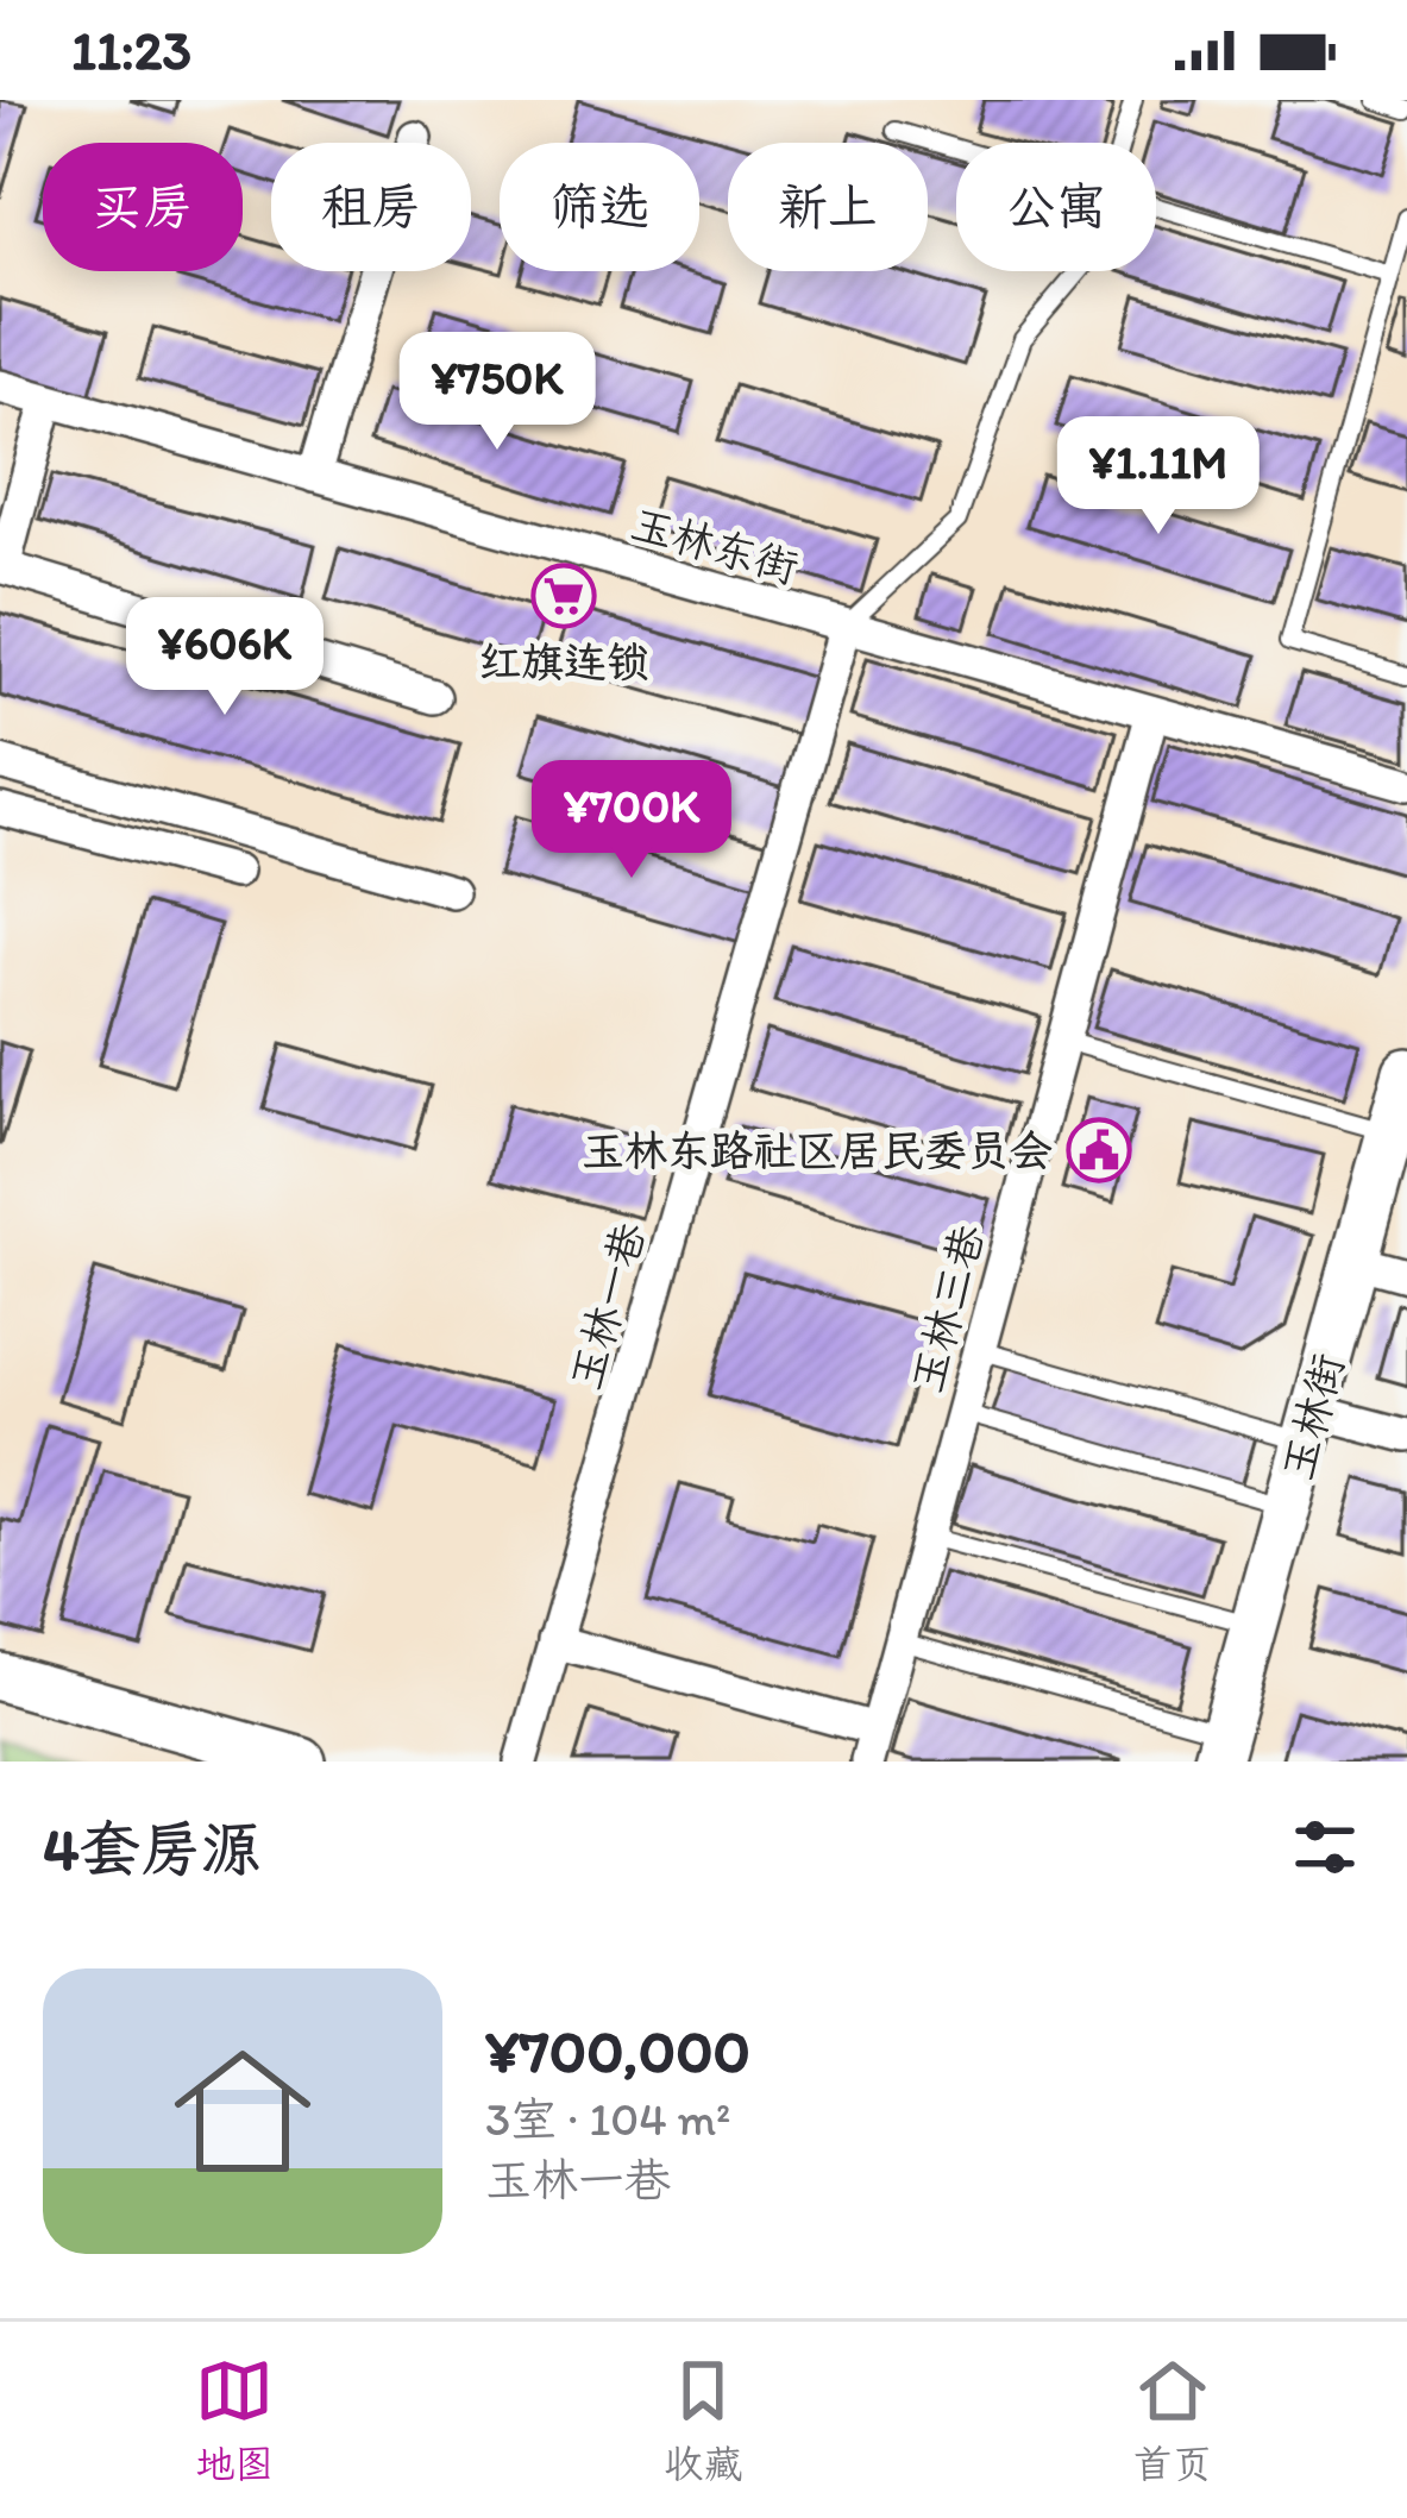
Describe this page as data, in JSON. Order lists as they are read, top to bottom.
{
  "streets": {
    "street": [
      "玉林东街",
      "玉林一巷",
      "玉林三巷",
      "玉林街"
    ]
  },
  "crossings": [
    ["玉林东街", "玉林一巷"],
    ["玉林东街", "玉林三巷"]
  ],
  "places": {
    "supermarket": ["红旗连锁"],
    "public building": ["玉林东路社区居民委员会"]
  },
  "page": {
    "status": "11:23",
    "chip": [
      "买房",
      "租房",
      "筛选",
      "新上",
      "公寓"
    ],
    "price": [
      "¥750K",
      "¥1.11M",
      "¥606K",
      "¥700K"
    ],
    "heading": "4套房源",
    "list": [
      {
        "name": "¥700,000",
        "note": "3室 · 104 m² · 玉林一巷"
      }
    ],
    "tabs": ["地图", "收藏", "首页"]
  }
}
